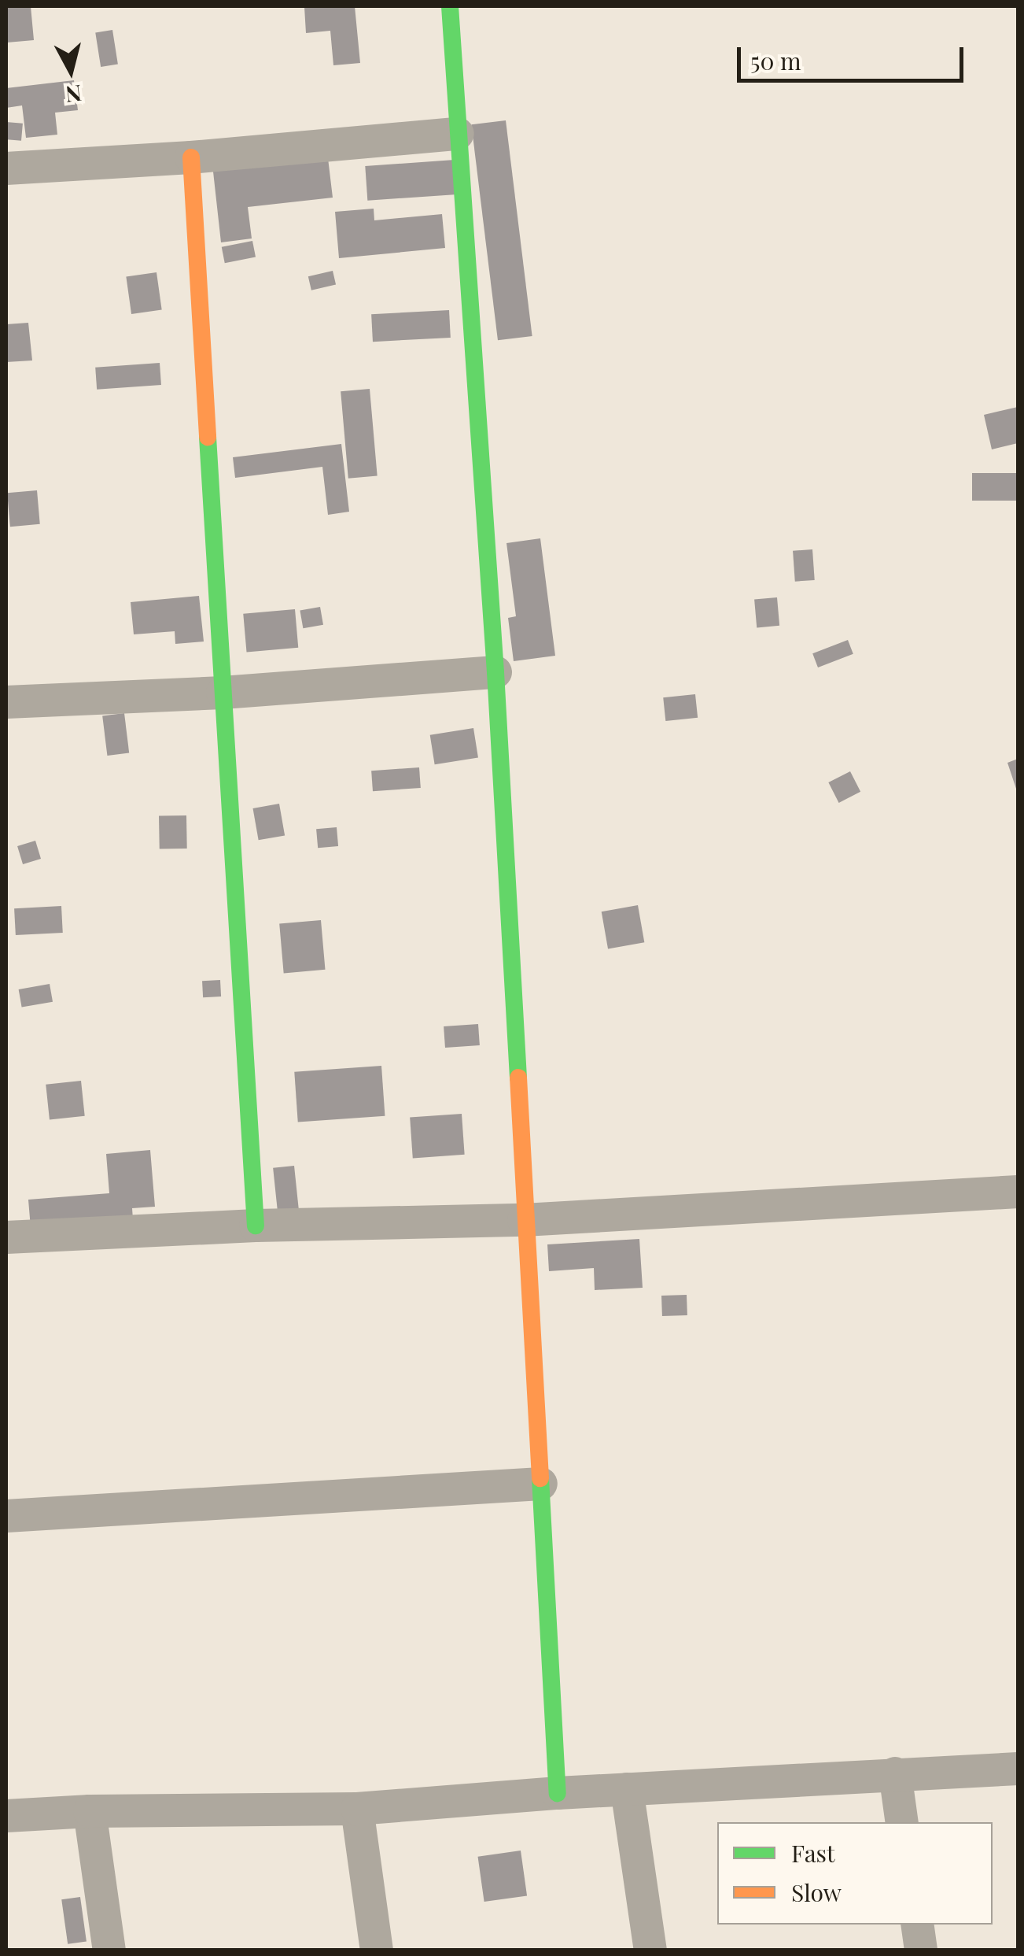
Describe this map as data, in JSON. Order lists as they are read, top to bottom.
{
  "legend": ["Fast", "Slow"],
  "scale_bar": "50 m",
  "north": "bottom"
}
